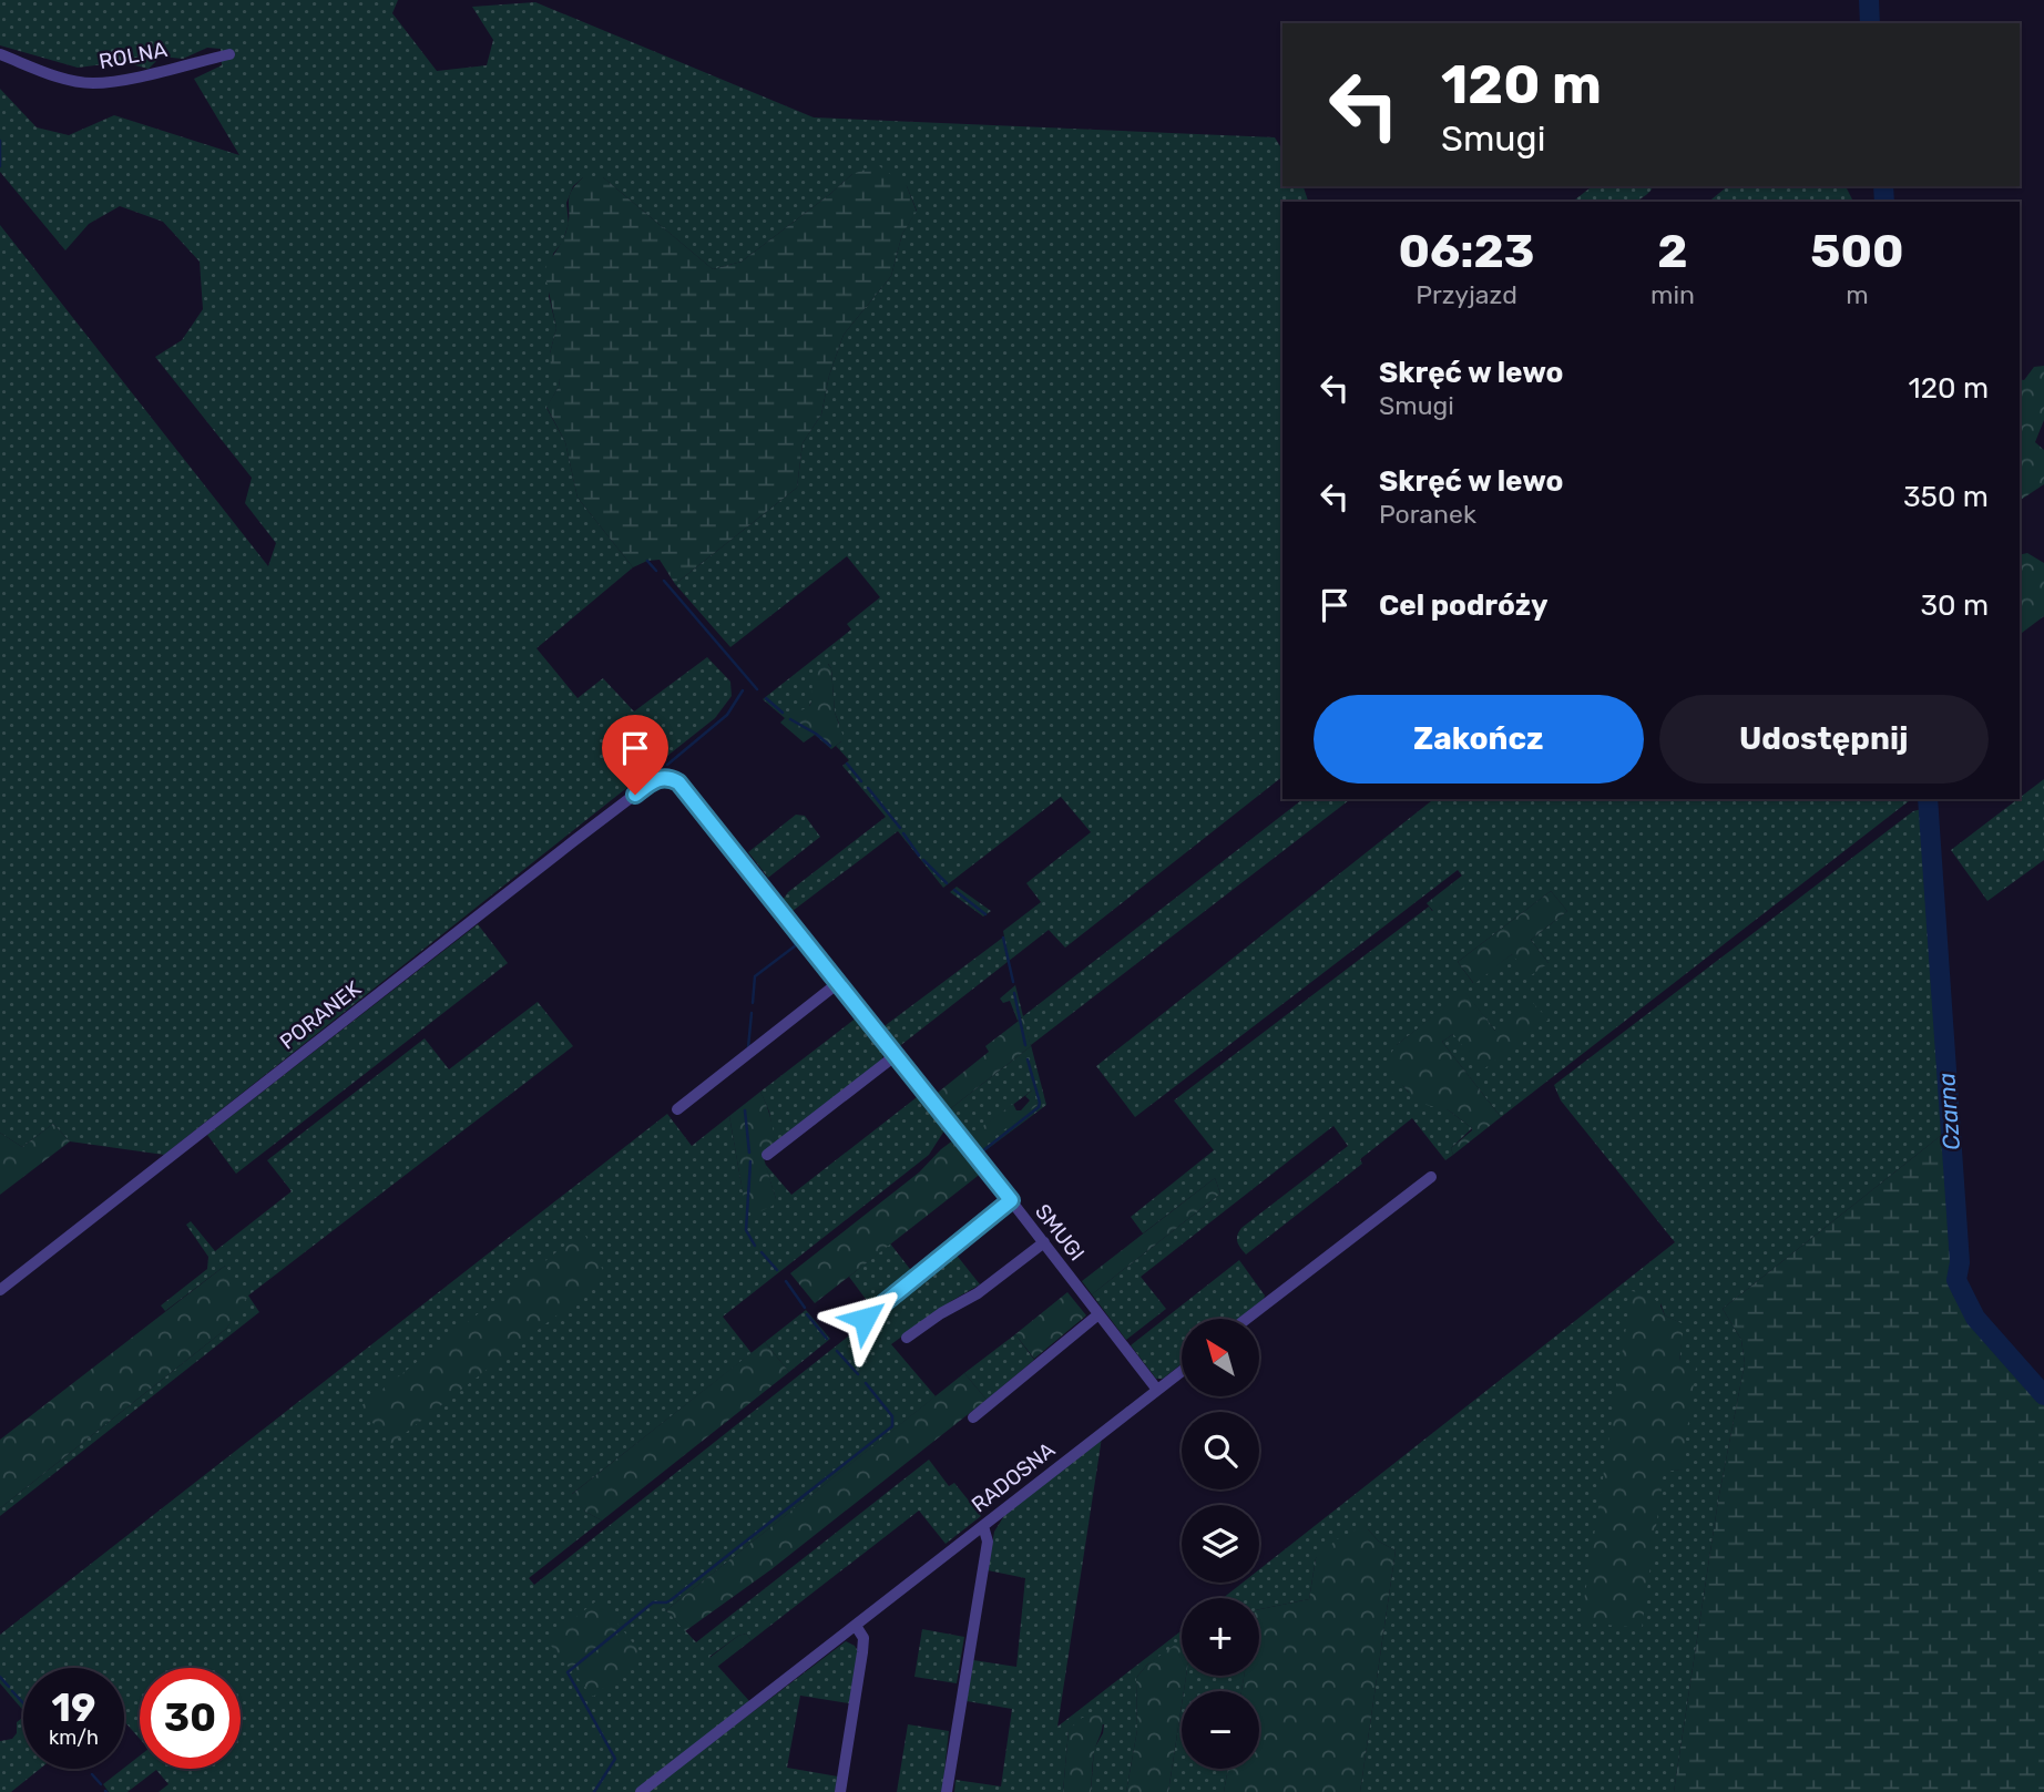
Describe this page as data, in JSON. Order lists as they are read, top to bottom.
{
  "streets": {
    "street": [
      "ROLNA",
      "PORANEK",
      "SMUGI",
      "RADOSNA"
    ]
  },
  "crossings": [
    ["PORANEK", "SMUGI"],
    ["SMUGI", "RADOSNA"]
  ],
  "water": ["Czarna"],
  "north": "top left",
  "page": {
    "turn": ["120 m", "Smugi"],
    "eta": [
      "06:23",
      "Przyjazd",
      "2",
      "min",
      "500",
      "m"
    ],
    "list": [
      {
        "name": "Skręć w lewo",
        "note": "Smugi",
        "value": "120 m"
      },
      {
        "name": "Skręć w lewo",
        "note": "Poranek",
        "value": "350 m"
      },
      {
        "name": "Cel podróży",
        "value": "30 m"
      }
    ],
    "buttons": ["Zakończ", "Udostępnij"],
    "map_buttons": ["+", "−"],
    "speed": "19 km/h",
    "limit": "30"
  }
}
